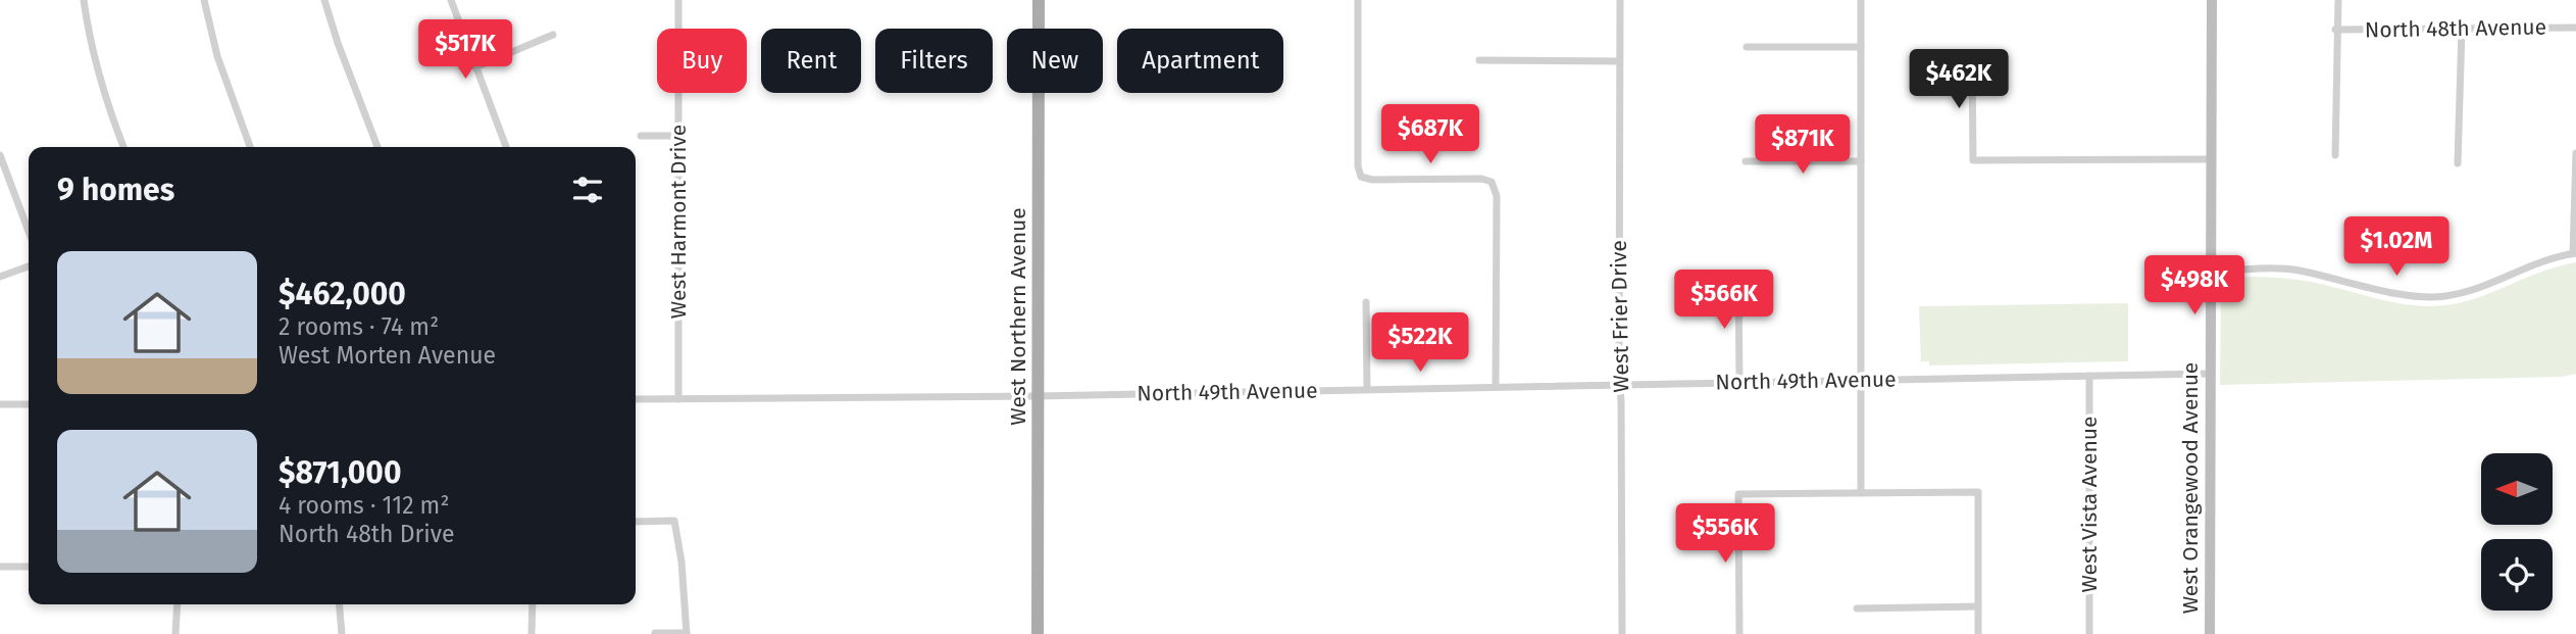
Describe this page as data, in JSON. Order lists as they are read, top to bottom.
{
  "streets": {
    "main road": ["West Northern Avenue"],
    "street": [
      "North 48th Avenue",
      "West Harmont Drive",
      "West Frier Drive",
      "North 49th Avenue",
      "West Orangewood Avenue",
      "West Vista Avenue"
    ]
  },
  "crossings": [
    ["West Harmont Drive", "North 49th Avenue"],
    ["West Northern Avenue", "North 49th Avenue"],
    ["West Frier Drive", "North 49th Avenue"],
    ["North 49th Avenue", "West Orangewood Avenue"],
    ["North 49th Avenue", "West Vista Avenue"]
  ],
  "north": "left",
  "page": {
    "price": [
      "$517K",
      "$462K",
      "$687K",
      "$871K",
      "$1.02M",
      "$498K",
      "$566K",
      "$522K",
      "$556K"
    ],
    "chip": [
      "Buy",
      "Rent",
      "Filters",
      "New",
      "Apartment"
    ],
    "heading": "9 homes",
    "list": [
      {
        "name": "$462,000",
        "note": "2 rooms · 74 m² · West Morten Avenue"
      },
      {
        "name": "$871,000",
        "note": "4 rooms · 112 m² · North 48th Drive"
      }
    ]
  }
}
